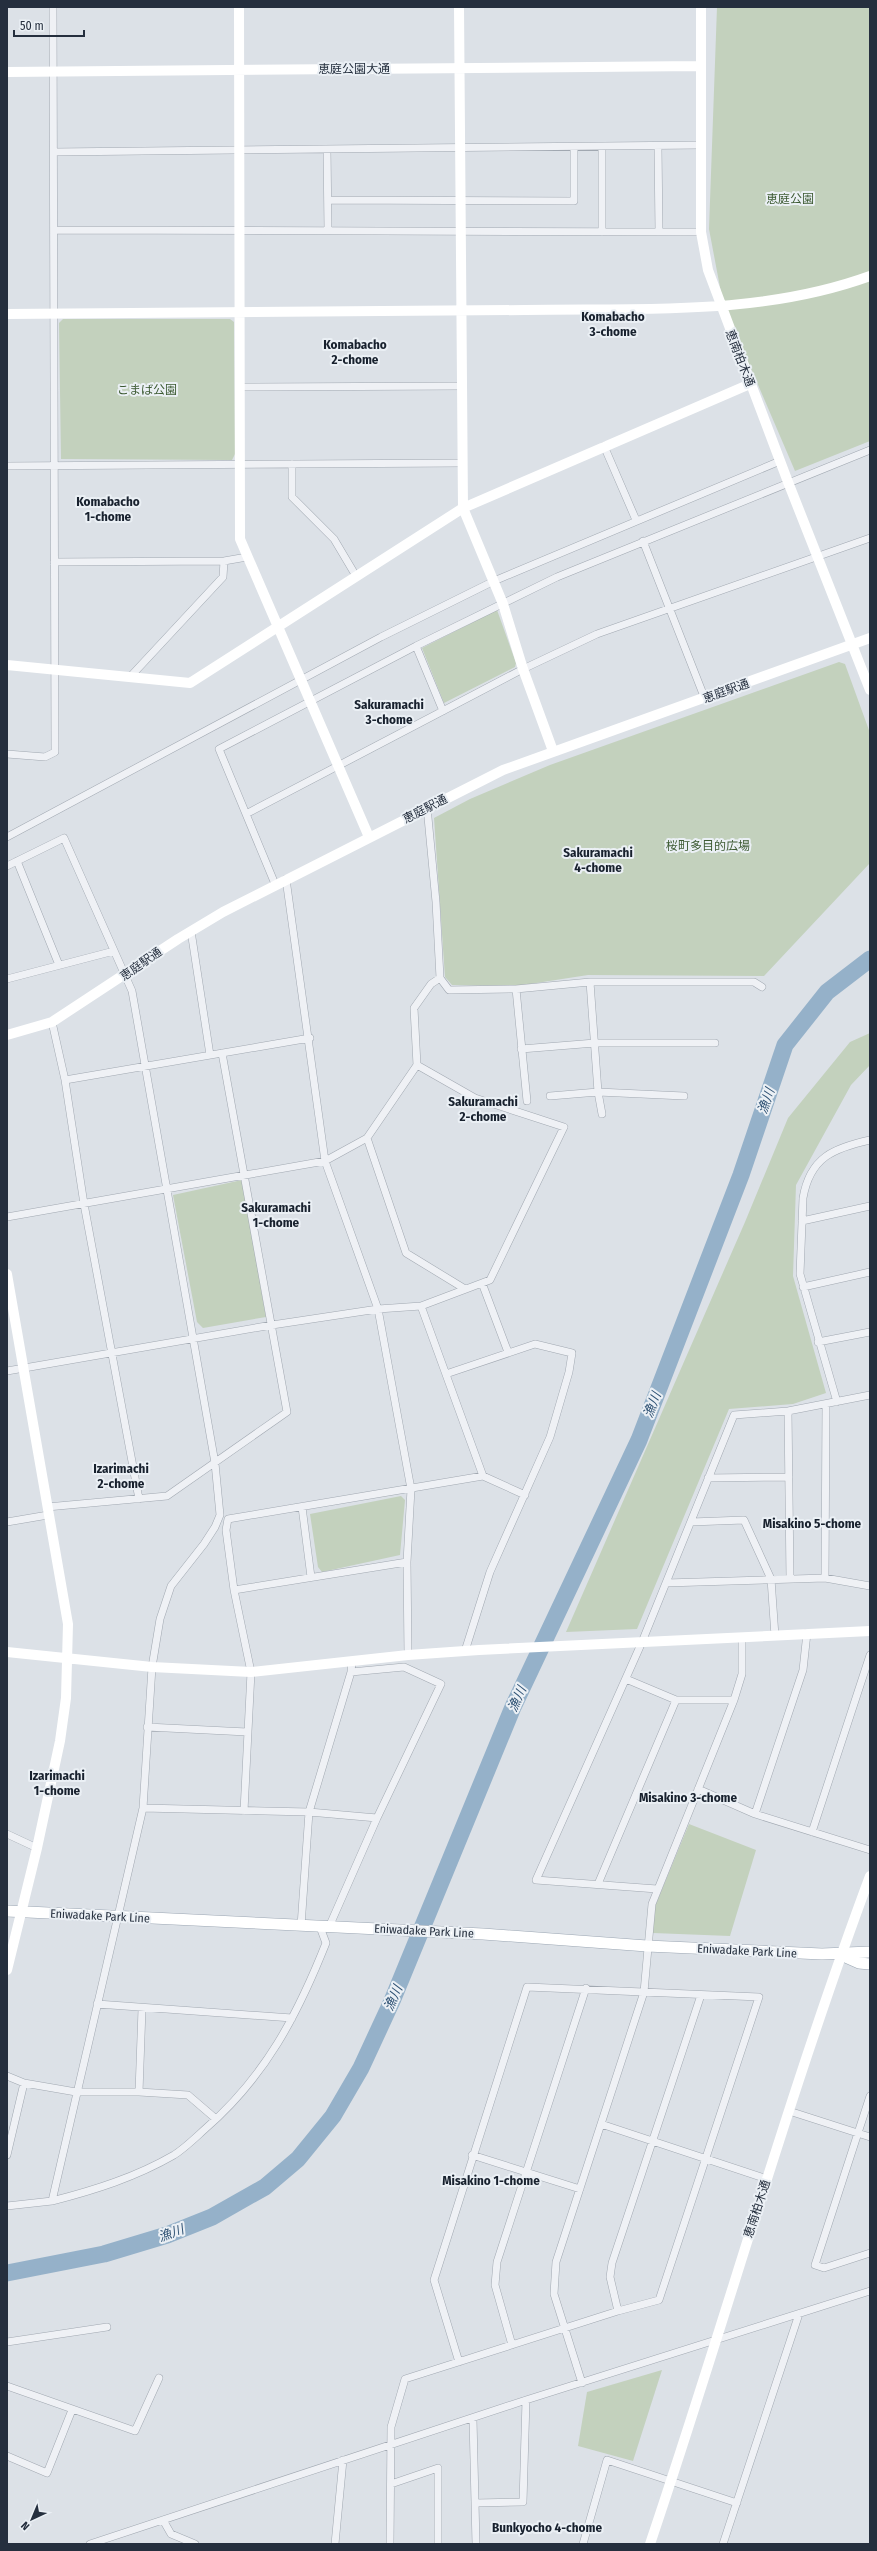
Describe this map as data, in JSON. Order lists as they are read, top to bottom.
{
  "streets": {
    "main road": ["Eniwadake Park Line"],
    "street": ["恵庭公園大通", "恵南柏木通", "恵庭駅通"]
  },
  "crossings": [
    ["恵庭公園大通", "恵南柏木通"],
    ["恵南柏木通", "恵庭駅通"],
    ["恵南柏木通", "Eniwadake Park Line"]
  ],
  "districts": [
    "Komabacho 3-chome",
    "Komabacho 2-chome",
    "Komabacho 1-chome",
    "Sakuramachi 3-chome",
    "Sakuramachi 4-chome",
    "Sakuramachi 2-chome",
    "Sakuramachi 1-chome",
    "Izarimachi 2-chome",
    "Misakino 5-chome",
    "Izarimachi 1-chome",
    "Misakino 3-chome",
    "Misakino 1-chome",
    "Bunkyocho 4-chome"
  ],
  "water": ["漁川"],
  "parks": ["恵庭公園", "こまば公園", "桜町多目的広場"],
  "scale_bar": "50 m",
  "north": "bottom left"
}
